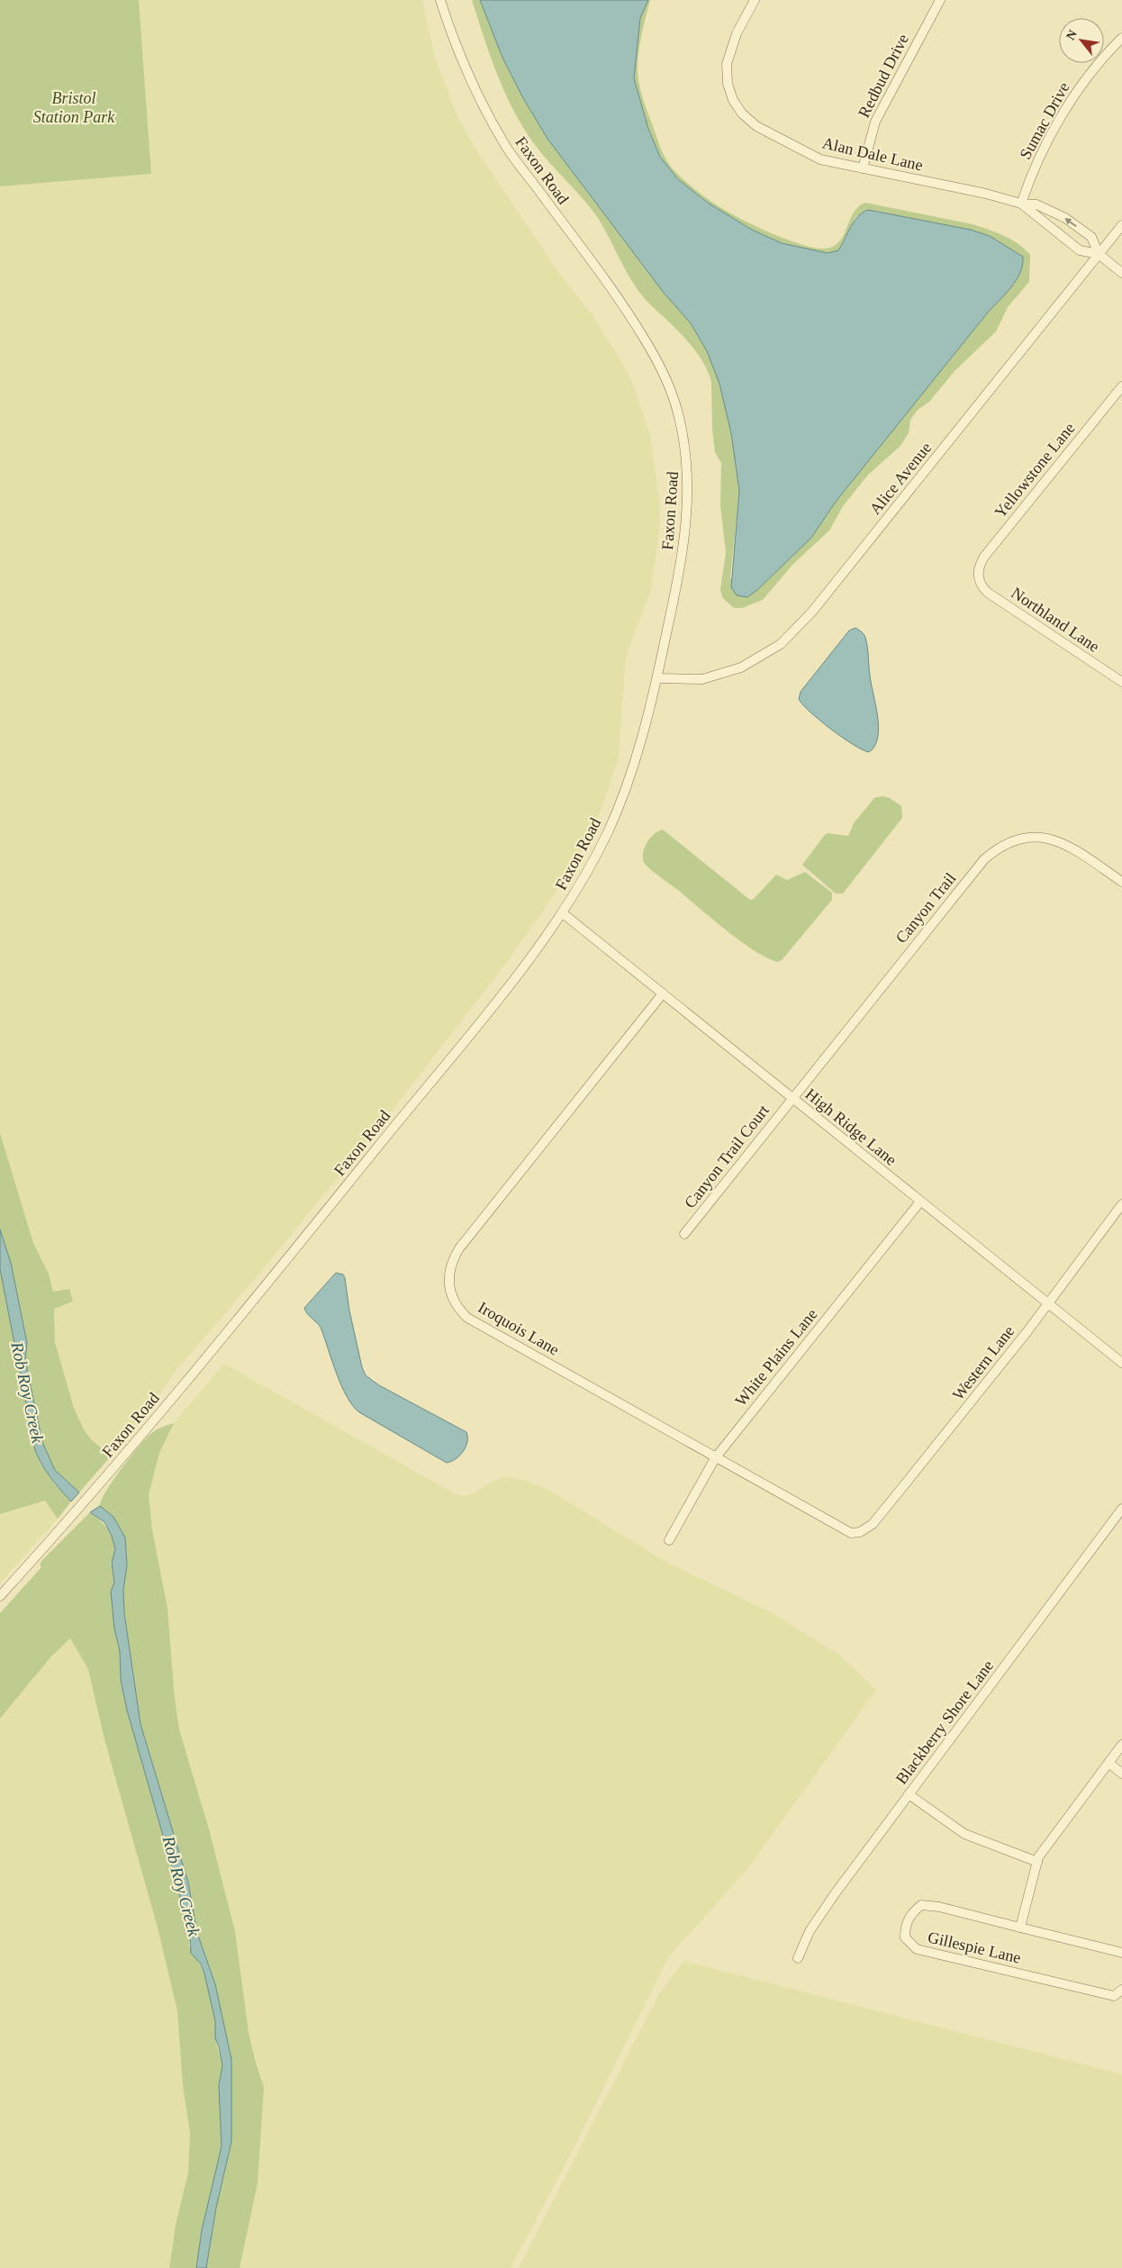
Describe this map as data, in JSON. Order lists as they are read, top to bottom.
{
  "streets": {
    "street": [
      "Redbud Drive",
      "Sumac Drive",
      "Alan Dale Lane",
      "Faxon Road",
      "Yellowstone Lane",
      "Alice Avenue",
      "Northland Lane",
      "Canyon Trail",
      "High Ridge Lane",
      "Canyon Trail Court",
      "Iroquois Lane",
      "White Plains Lane",
      "Western Lane",
      "Blackberry Shore Lane",
      "Gillespie Lane"
    ]
  },
  "crossings": [
    ["Redbud Drive", "Alan Dale Lane"],
    ["Sumac Drive", "Alan Dale Lane"],
    ["Alan Dale Lane", "Alice Avenue"],
    ["Faxon Road", "Alice Avenue"],
    ["Faxon Road", "High Ridge Lane"],
    ["Yellowstone Lane", "Northland Lane"],
    ["Canyon Trail", "High Ridge Lane"],
    ["Canyon Trail", "Canyon Trail Court"],
    ["High Ridge Lane", "Canyon Trail Court"],
    ["High Ridge Lane", "Iroquois Lane"],
    ["High Ridge Lane", "White Plains Lane"],
    ["High Ridge Lane", "Western Lane"],
    ["Iroquois Lane", "White Plains Lane"],
    ["Iroquois Lane", "Western Lane"]
  ],
  "water": ["Rob Roy Creek"],
  "parks": ["Bristol Station Park"],
  "north": "top left"
}
